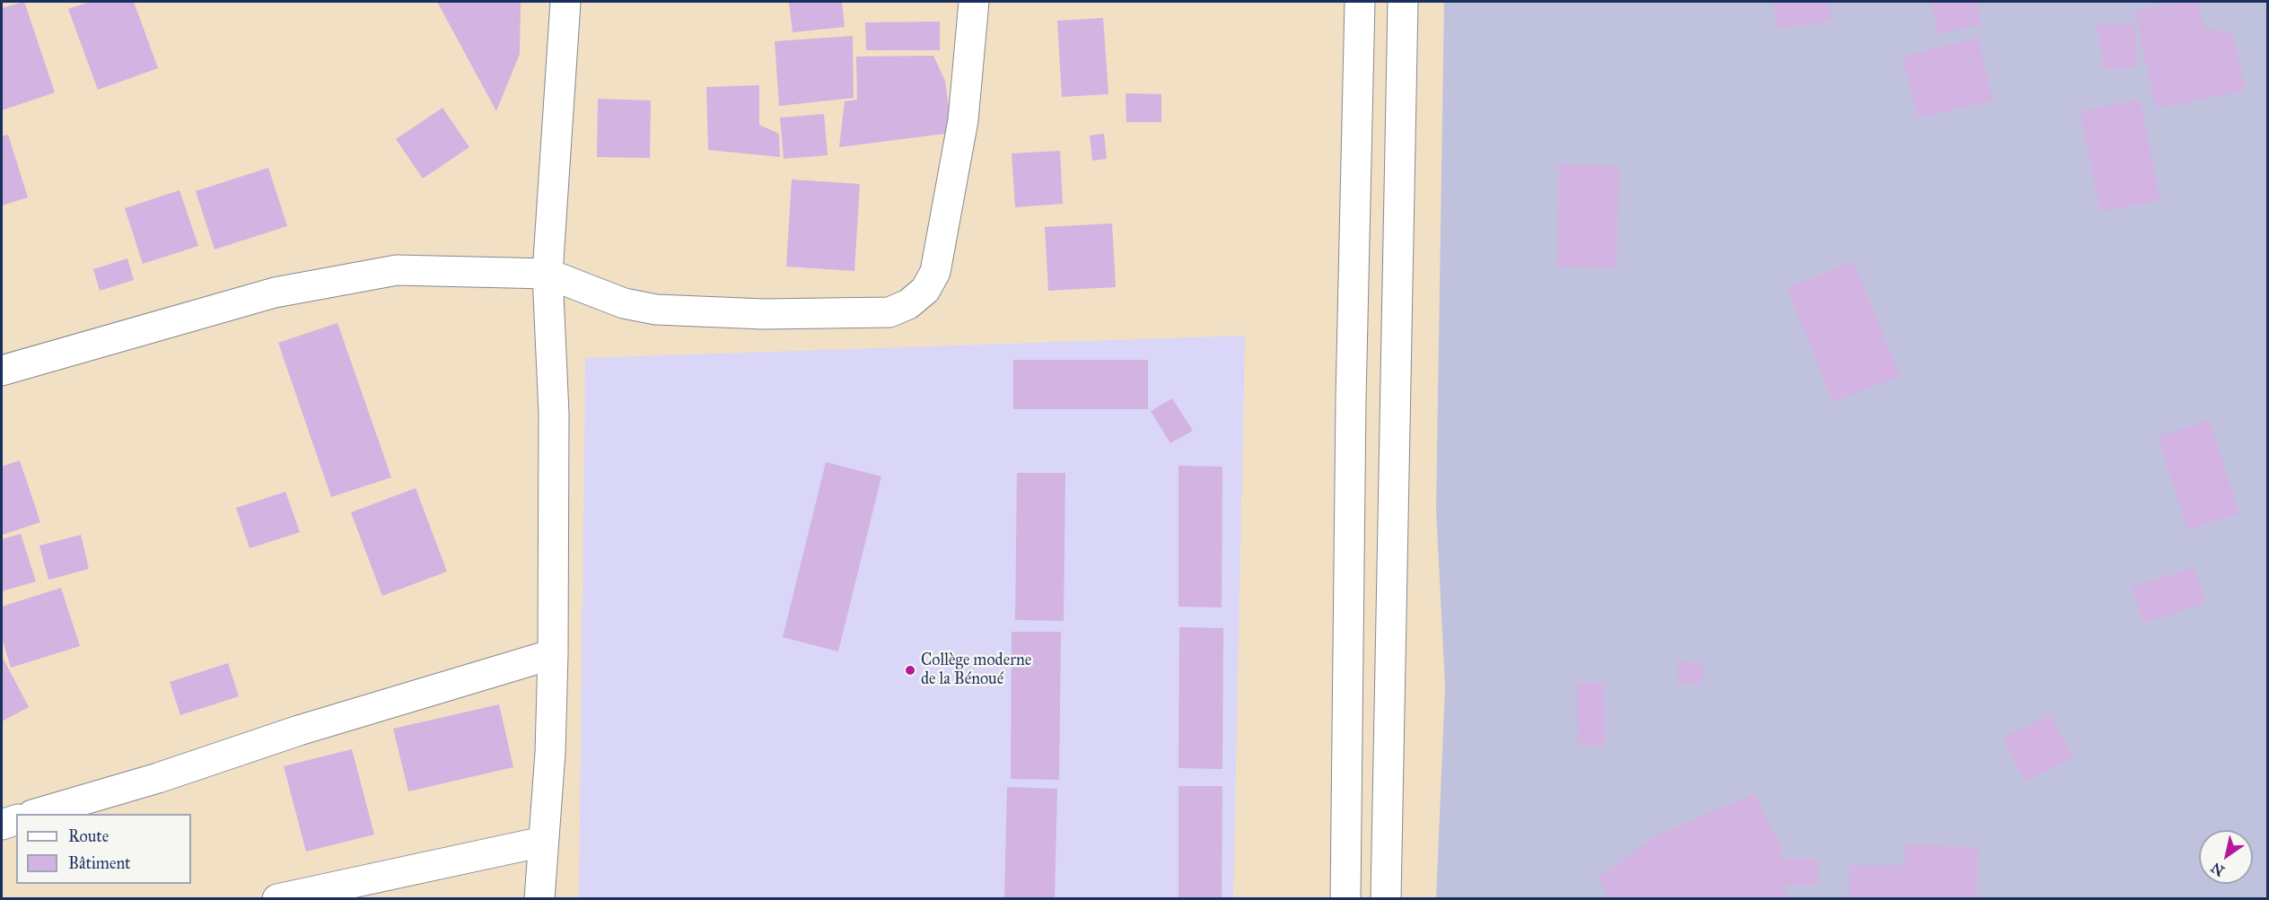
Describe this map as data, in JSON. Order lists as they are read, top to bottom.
{
  "places": ["Collège moderne de la Bénoué"],
  "legend": ["Route", "Bâtiment"],
  "north": "bottom left"
}
